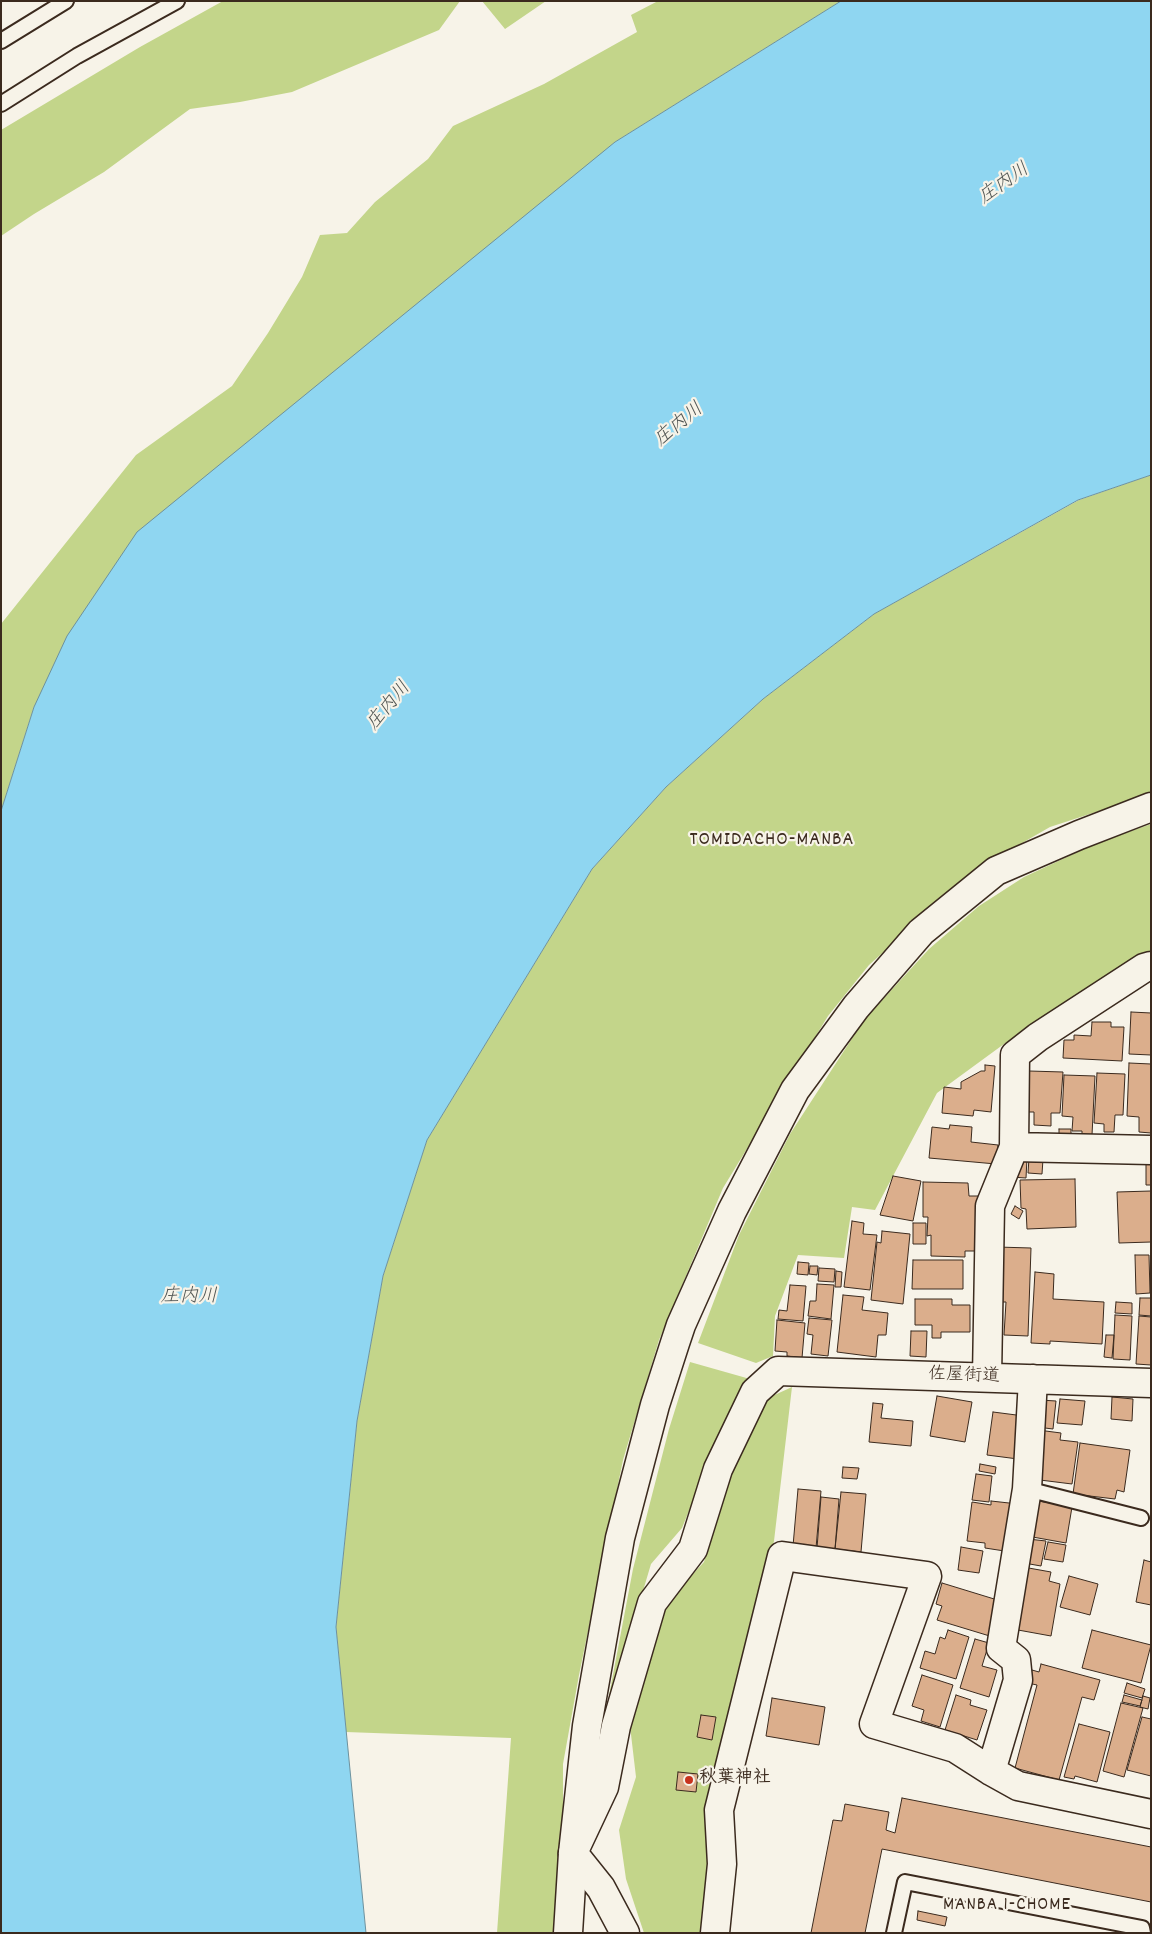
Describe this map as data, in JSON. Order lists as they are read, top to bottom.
{
  "streets": {
    "street": ["佐屋街道"]
  },
  "districts": ["TOMIDACHO-MANBA", "MANBA 1-CHOME"],
  "water": ["庄内川"],
  "places": ["秋葉神社"]
}
